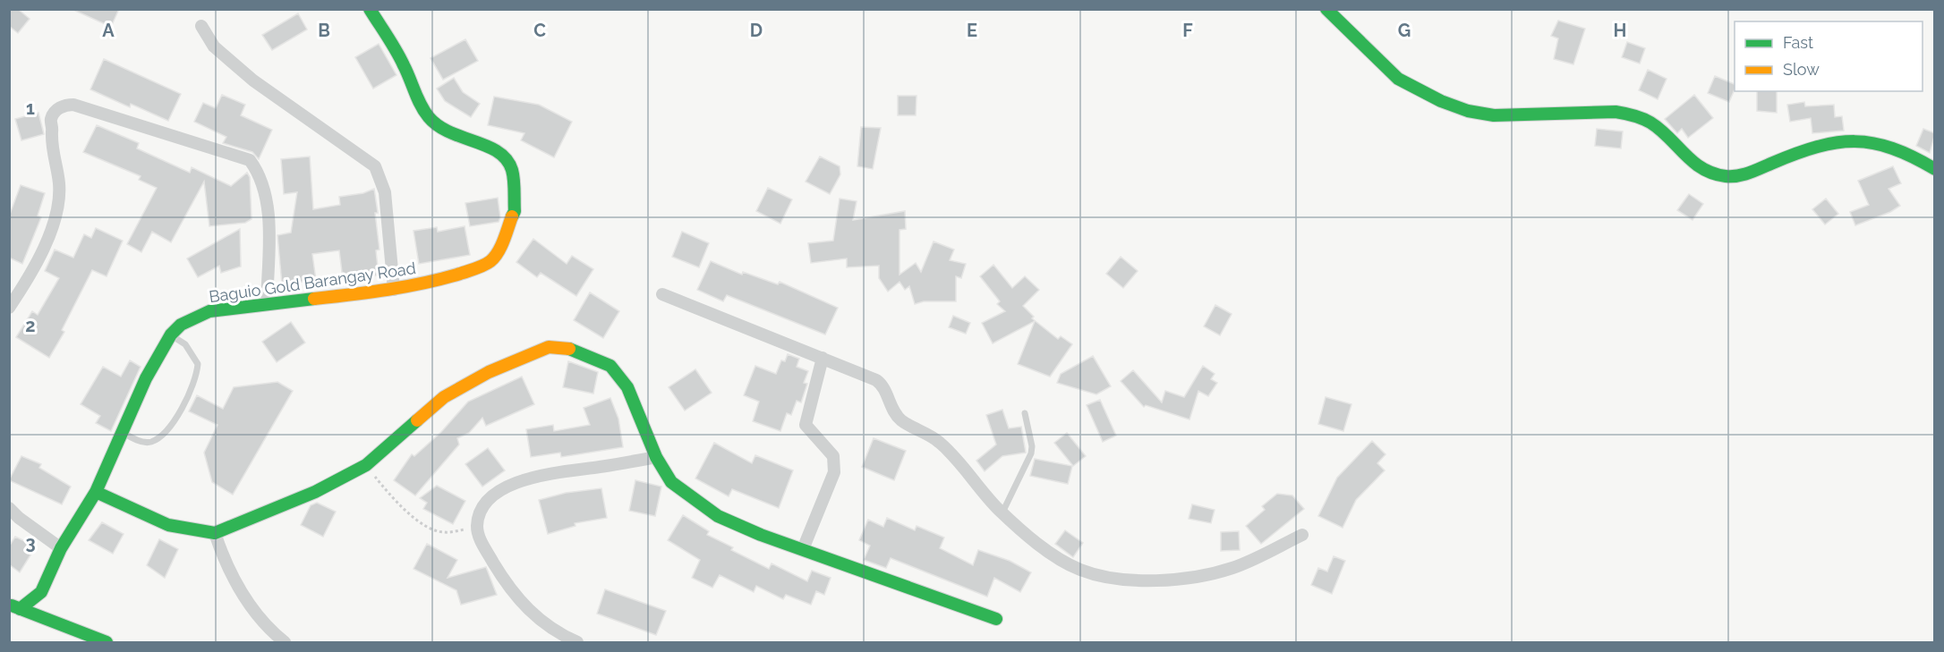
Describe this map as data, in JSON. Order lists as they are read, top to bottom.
{
  "streets": {
    "street": ["Baguio Gold Barangay Road"]
  },
  "legend": ["Fast", "Slow"],
  "grid": {
    "columns": [
      "A",
      "B",
      "C",
      "D",
      "E",
      "F",
      "G",
      "H"
    ],
    "rows": ["1", "2", "3"]
  }
}
